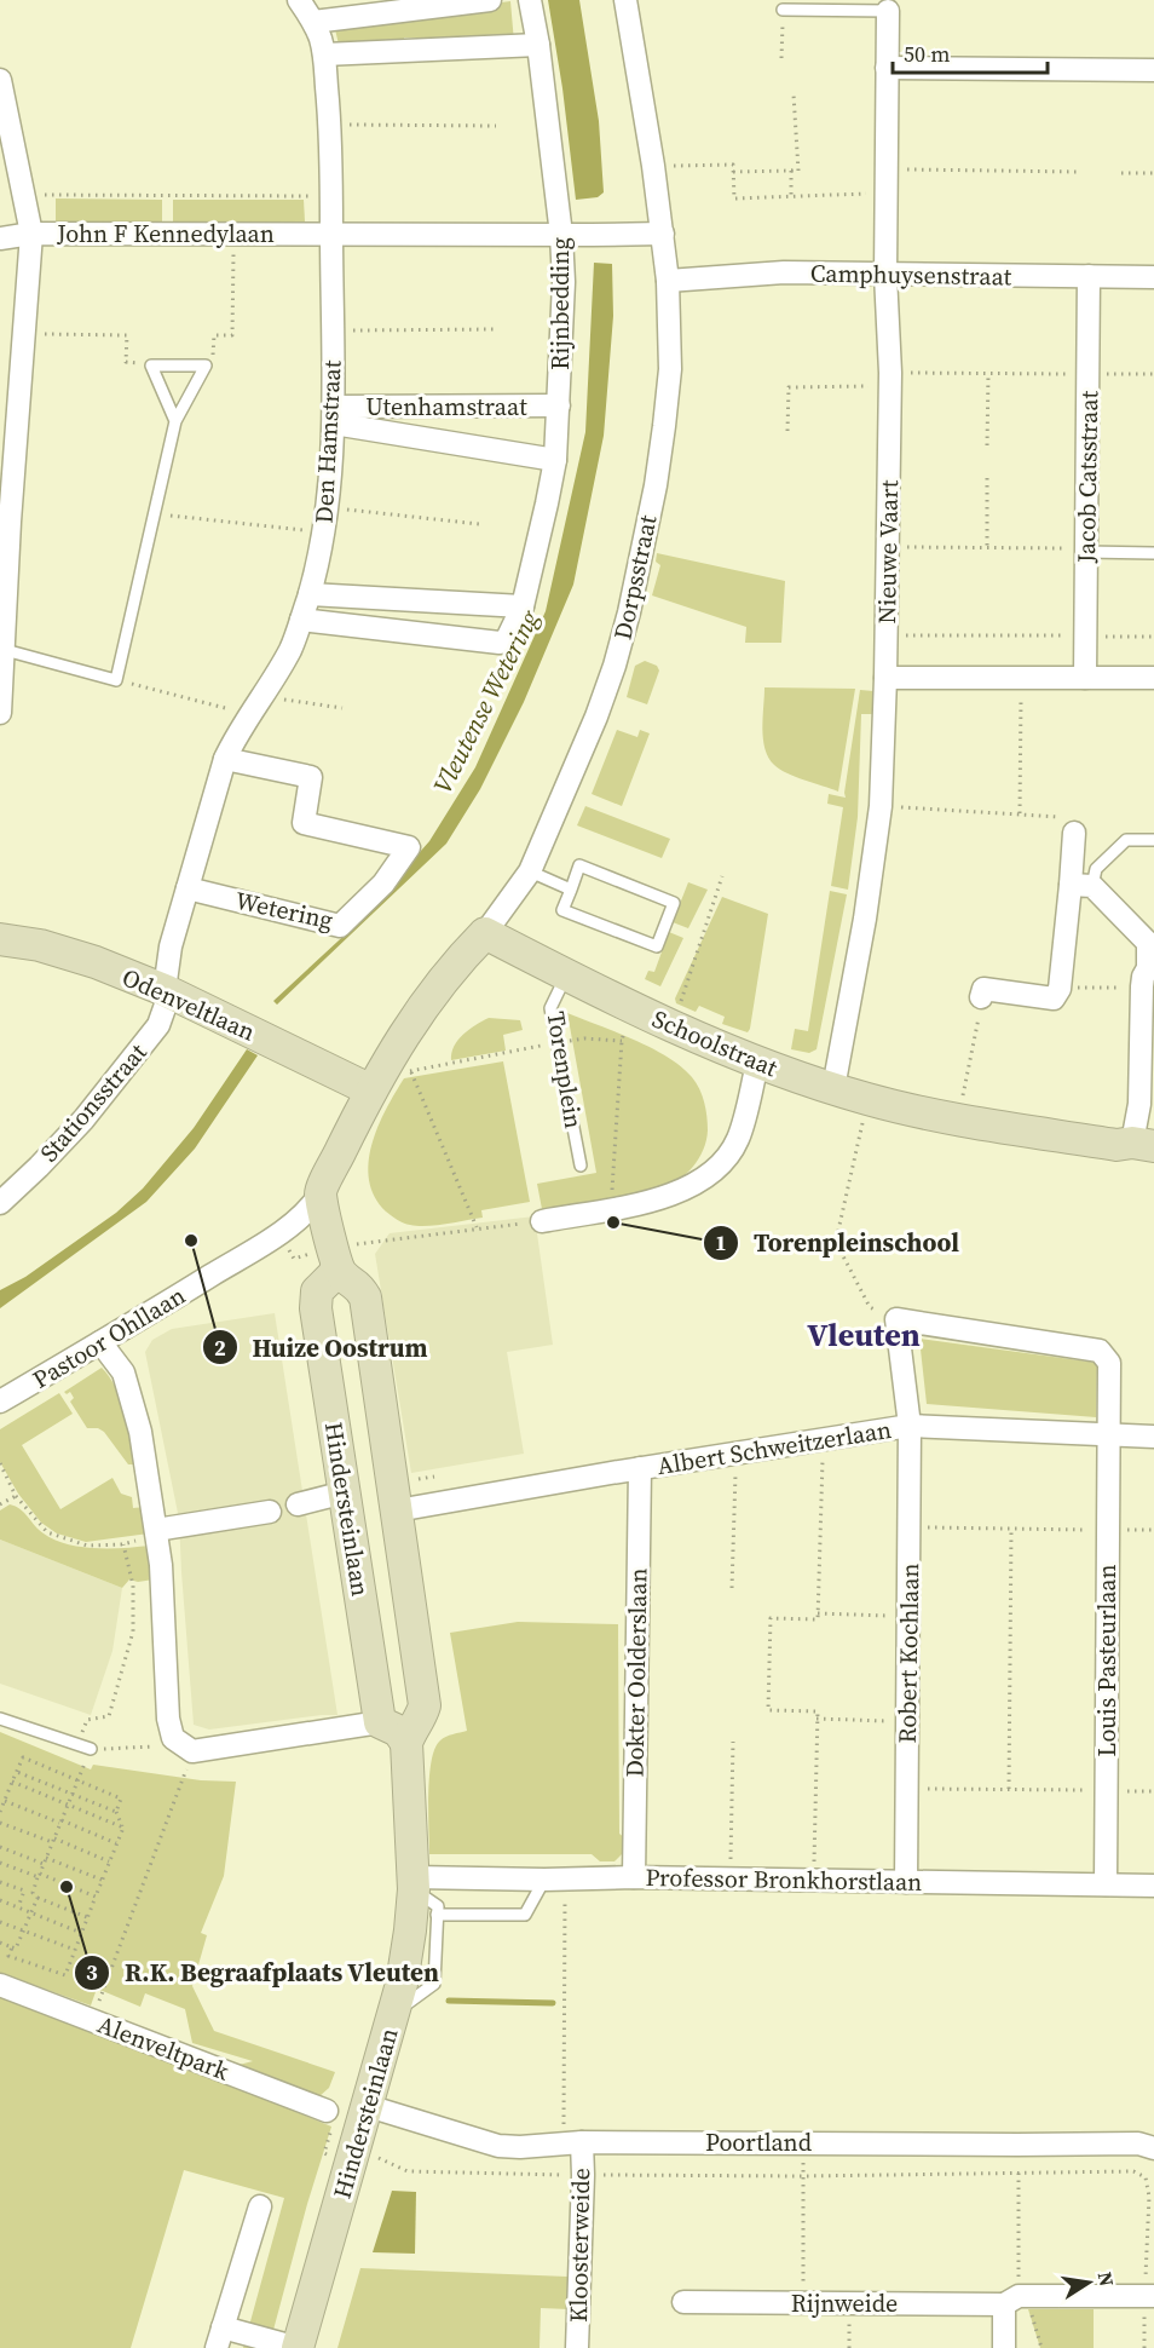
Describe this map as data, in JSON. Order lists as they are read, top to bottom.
{
  "streets": {
    "street": [
      "John F Kennedylaan",
      "Camphuysenstraat",
      "Rijnbedding",
      "Utenhamstraat",
      "Den Hamstraat",
      "Jacob Catsstraat",
      "Nieuwe Vaart",
      "Dorpsstraat",
      "Wetering",
      "Odenveltlaan",
      "Schoolstraat",
      "Stationsstraat",
      "Pastoor Ohllaan",
      "Albert Schweitzerlaan",
      "Hindersteinlaan",
      "Robert Kochlaan",
      "Louis Pasteurlaan",
      "Dokter Oolderslaan",
      "Professor Bronkhorstlaan",
      "Alenveltpark",
      "Poortland",
      "Kloosterweide",
      "Rijnweide"
    ],
    "lane": ["Torenplein"]
  },
  "crossings": [
    ["John F Kennedylaan", "Rijnbedding"],
    ["John F Kennedylaan", "Den Hamstraat"],
    ["John F Kennedylaan", "Dorpsstraat"],
    ["Camphuysenstraat", "Jacob Catsstraat"],
    ["Camphuysenstraat", "Nieuwe Vaart"],
    ["Camphuysenstraat", "Dorpsstraat"],
    ["Rijnbedding", "Utenhamstraat"],
    ["Rijnbedding", "Den Hamstraat"],
    ["Utenhamstraat", "Den Hamstraat"],
    ["Den Hamstraat", "Wetering"],
    ["Den Hamstraat", "Odenveltlaan"],
    ["Den Hamstraat", "Stationsstraat"],
    ["Nieuwe Vaart", "Schoolstraat"],
    ["Dorpsstraat", "Odenveltlaan"],
    ["Dorpsstraat", "Schoolstraat"],
    ["Odenveltlaan", "Stationsstraat"],
    ["Schoolstraat", "Torenplein"],
    ["Albert Schweitzerlaan", "Hindersteinlaan"],
    ["Albert Schweitzerlaan", "Robert Kochlaan"],
    ["Albert Schweitzerlaan", "Louis Pasteurlaan"],
    ["Albert Schweitzerlaan", "Dokter Oolderslaan"],
    ["Hindersteinlaan", "Professor Bronkhorstlaan"],
    ["Hindersteinlaan", "Poortland"],
    ["Robert Kochlaan", "Louis Pasteurlaan"],
    ["Robert Kochlaan", "Professor Bronkhorstlaan"],
    ["Louis Pasteurlaan", "Professor Bronkhorstlaan"],
    ["Dokter Oolderslaan", "Professor Bronkhorstlaan"],
    ["Poortland", "Kloosterweide"]
  ],
  "districts": ["Vleuten"],
  "water": ["Vleutense Wetering"],
  "places": ["Torenpleinschool", "Huize Oostrum", "R.K. Begraafplaats Vleuten"],
  "scale_bar": "50 m",
  "north": "right"
}
